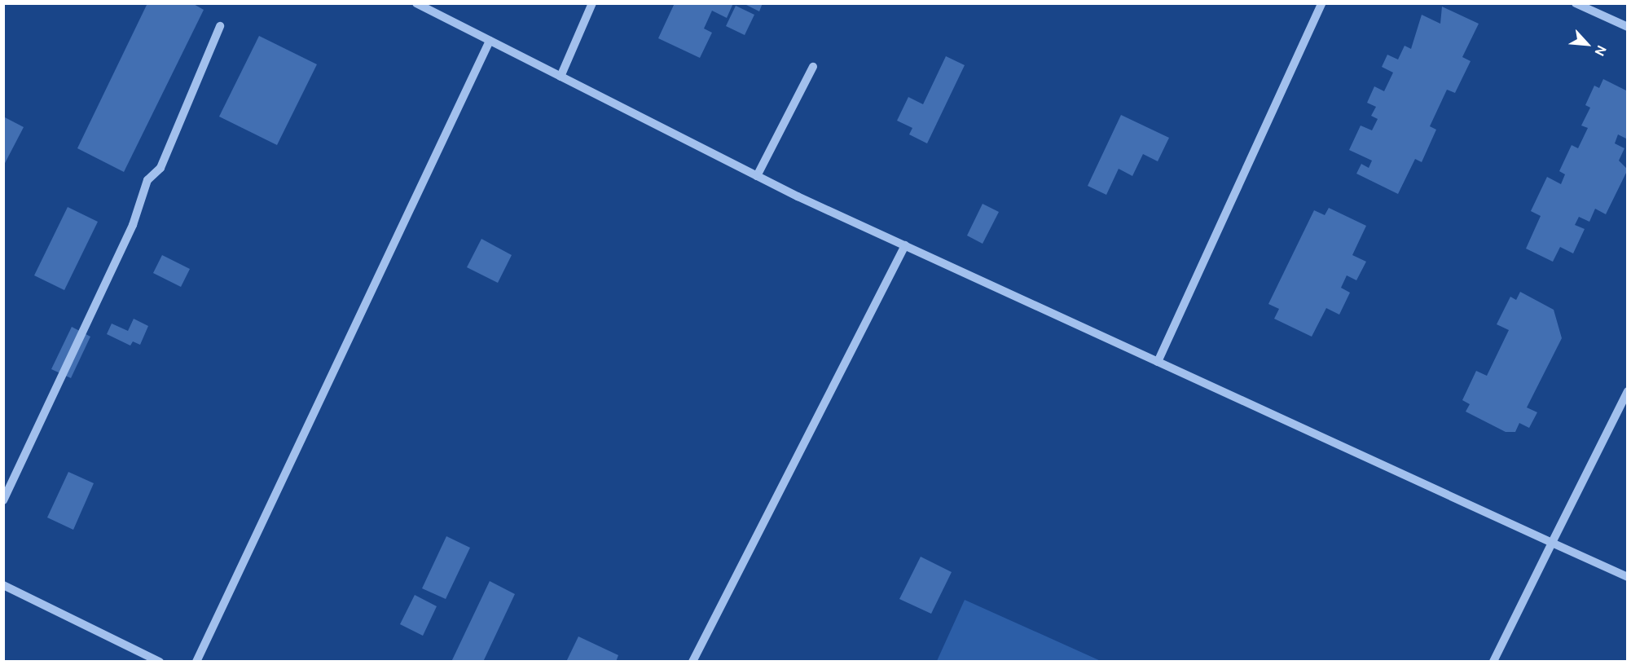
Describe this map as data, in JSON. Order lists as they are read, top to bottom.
{
  "north": "bottom right"
}
